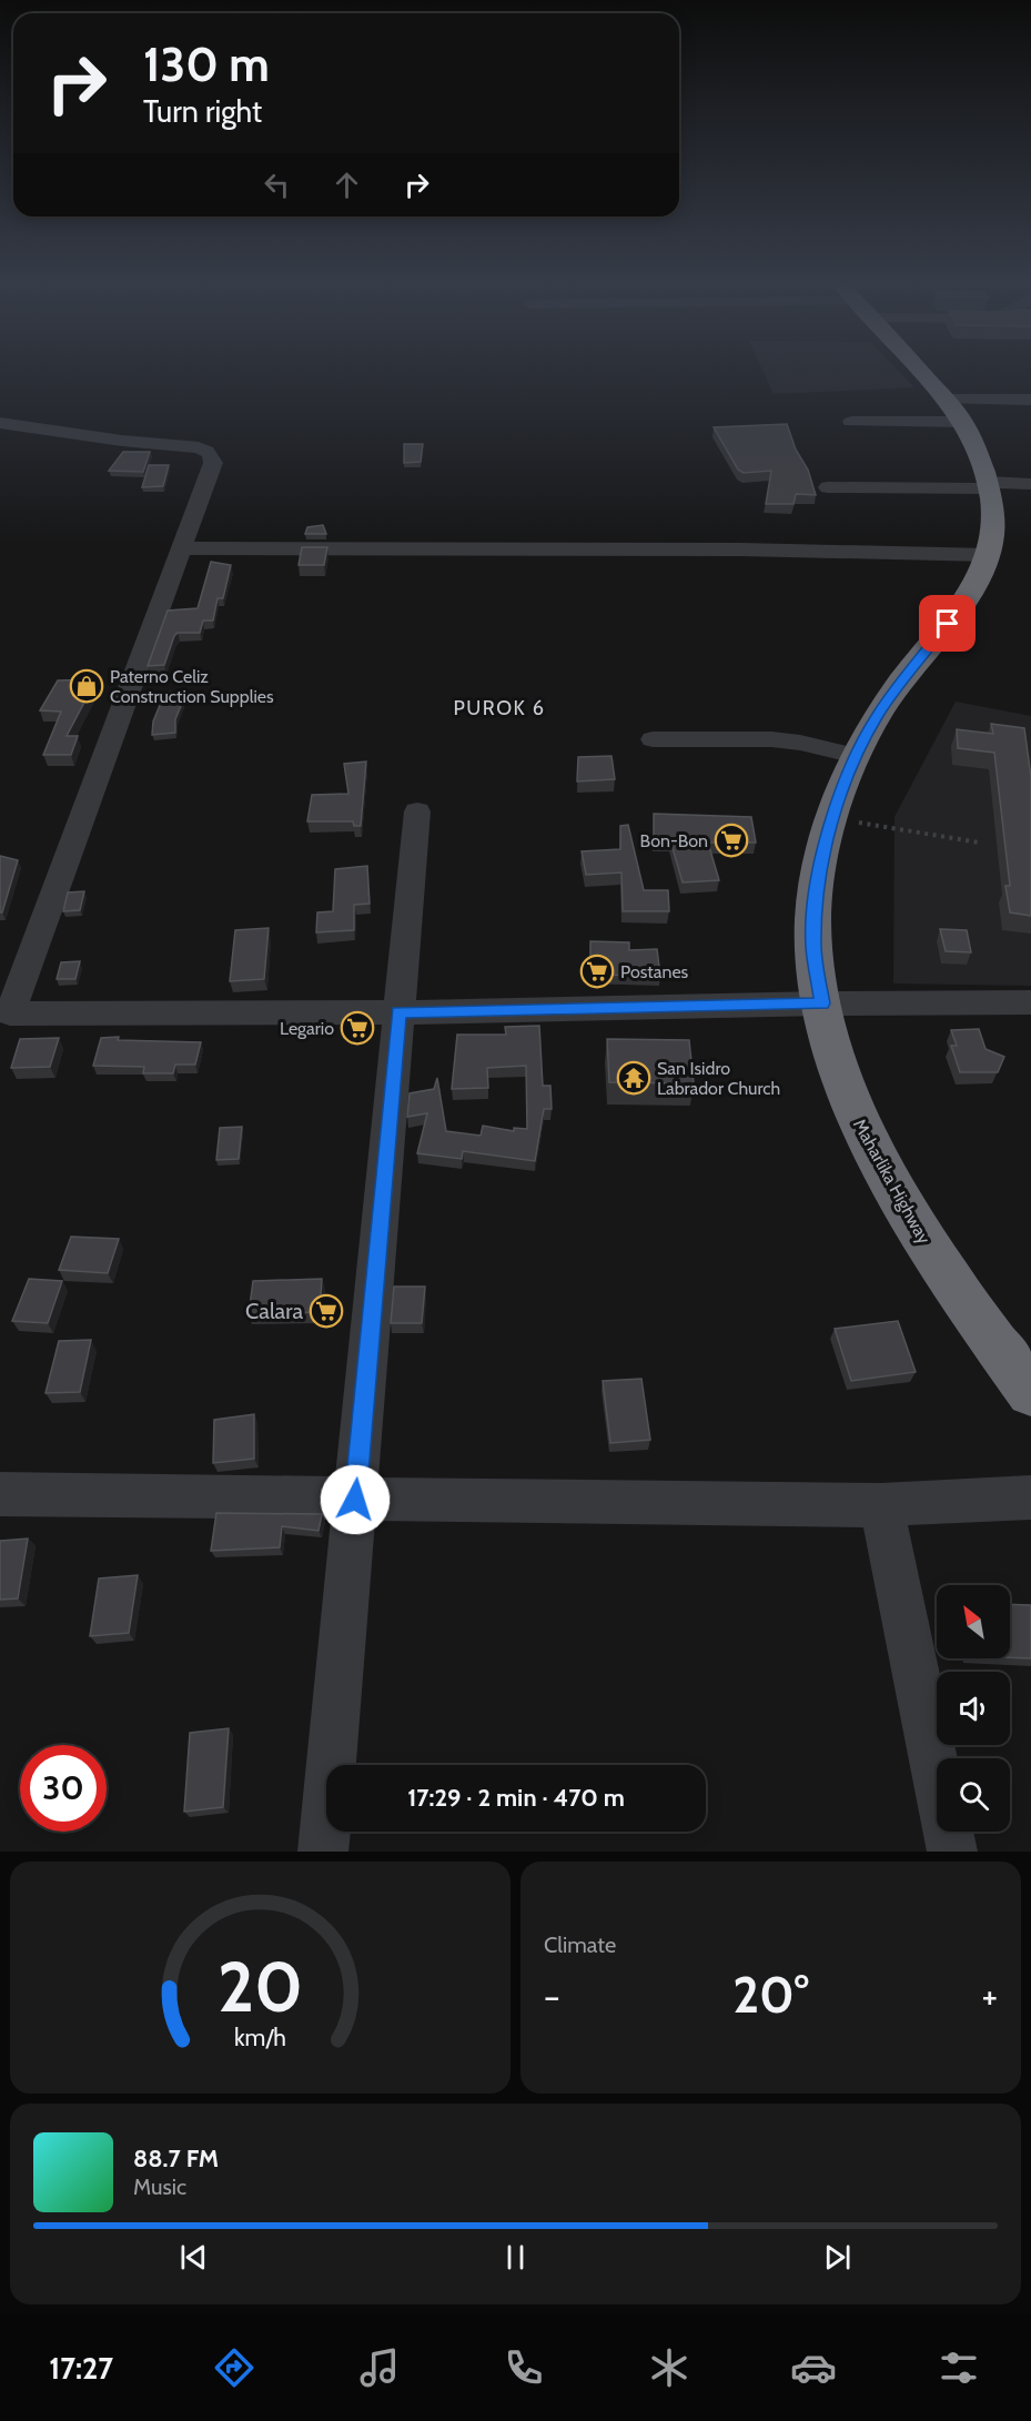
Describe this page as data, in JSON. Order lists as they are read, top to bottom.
{
  "streets": {
    "highway": ["Maharlika Highway"]
  },
  "districts": ["PUROK 6"],
  "places": {
    "shop": ["Paterno Celiz Construction Supplies"],
    "supermarket": [
      "Bon-Bon",
      "Postanes",
      "Legario",
      "Calara"
    ],
    "temple": ["San Isidro Labrador Church"]
  },
  "north": "top left",
  "page": {
    "turn": ["130 m", "Turn right"],
    "limit": "30",
    "trip": "17:29 · 2 min · 470 m",
    "tile": "Climate",
    "heat": ["−", "20°", "+"],
    "song": ["88.7 FM", "Music"],
    "tabs": "17:27",
    "gauge": ["20", "km/h"]
  }
}
